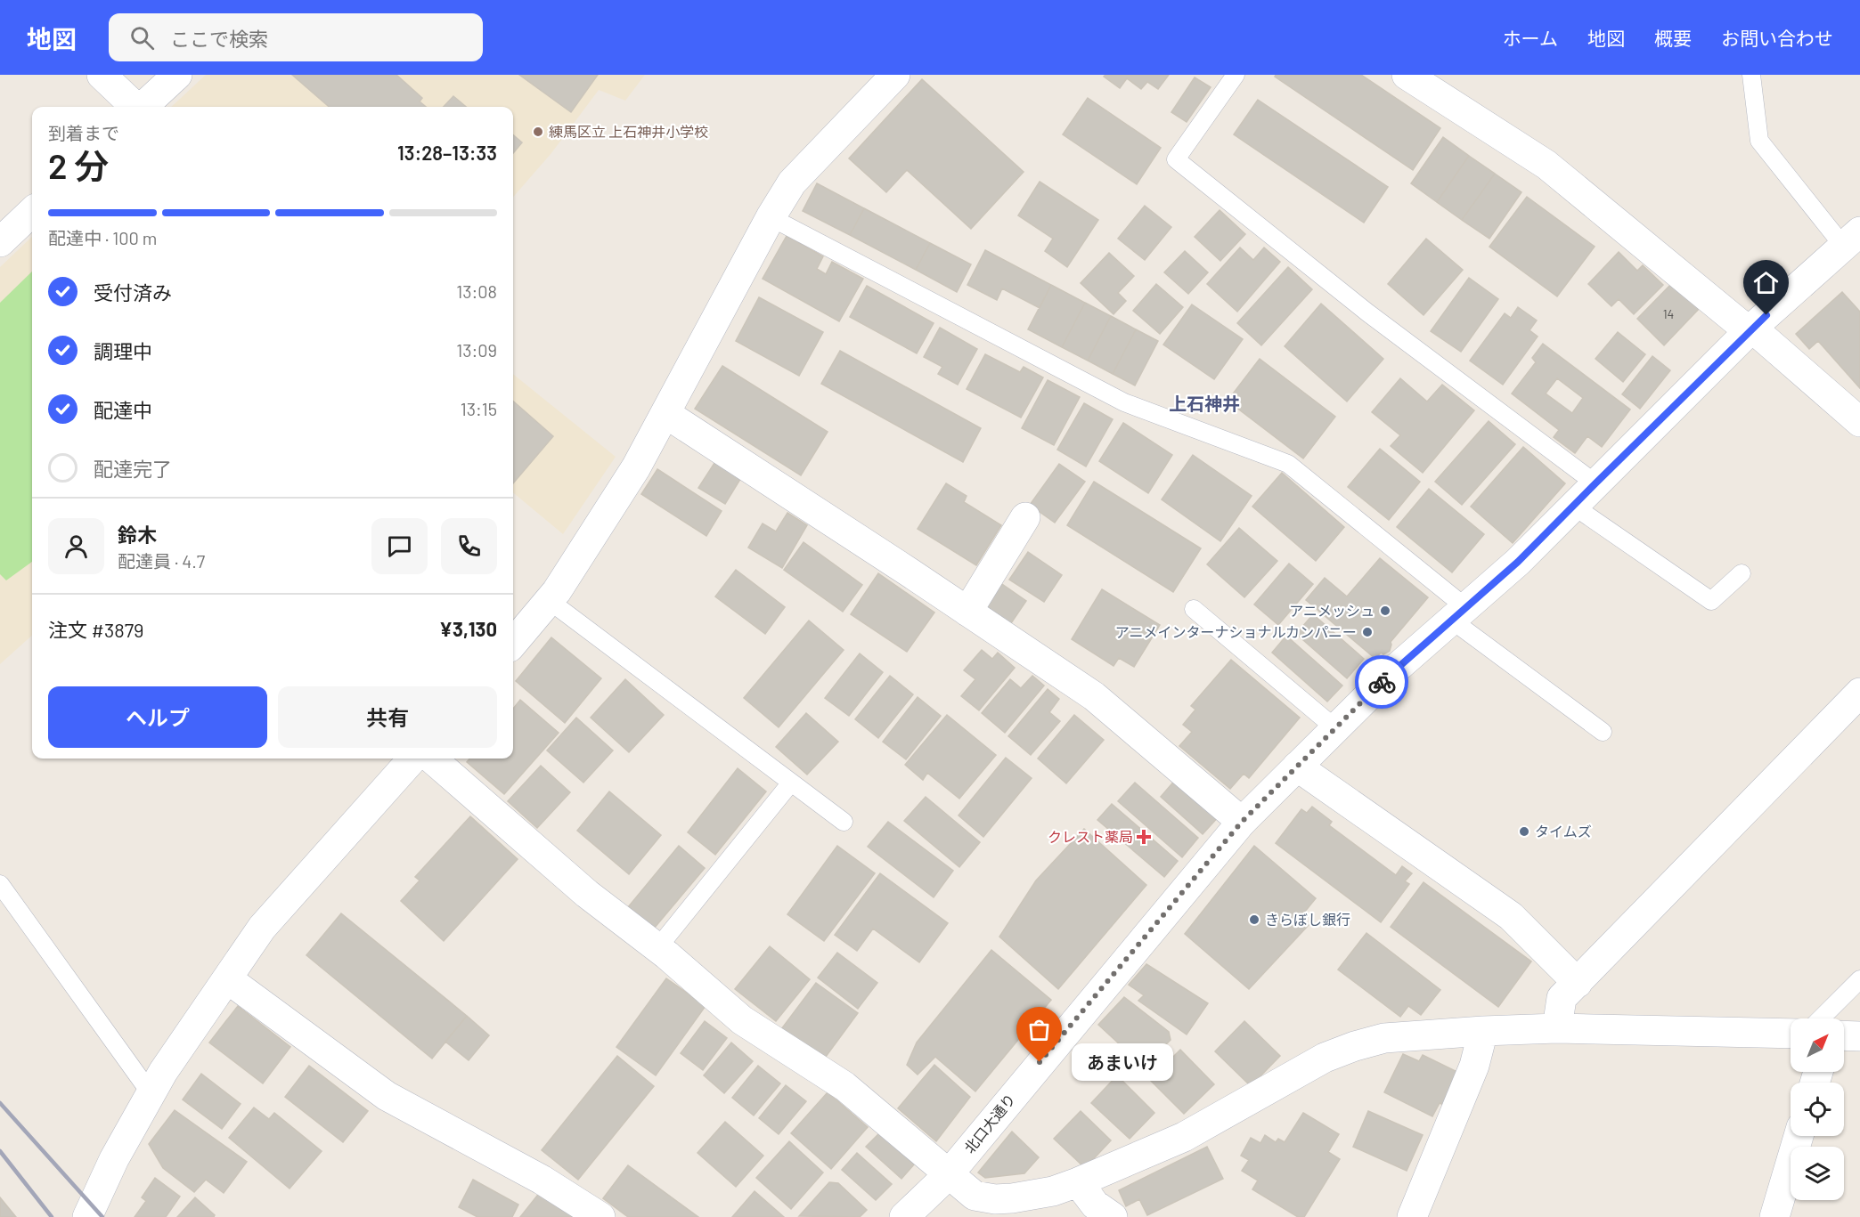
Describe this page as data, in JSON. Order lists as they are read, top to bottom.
{
  "streets": {
    "street": ["北口大通り"]
  },
  "districts": ["上石神井"],
  "places": {
    "other": [
      "練馬区立 上石神井小学校",
      "アニメッシュ",
      "アニメインターナショナルカンパニー",
      "タイムズ",
      "きらぼし銀行",
      "あまいけ"
    ],
    "health": ["クレスト薬局"]
  },
  "house_numbers": ["14"],
  "north": "top right",
  "page": {
    "header": "地図",
    "search": "ここで検索",
    "nav": [
      "ホーム",
      "地図",
      "概要",
      "お問い合わせ"
    ],
    "heading": ["2 分", "到着まで", "13:28–13:33"],
    "panel": [
      "鈴木",
      "配達員 · 4.7",
      "注文 #3879",
      "¥3,130"
    ],
    "bar": "配達中 · 100 m",
    "list": [
      ["受付済み", "13:08"],
      ["調理中", "13:09"],
      ["配達中", "13:15"],
      "配達完了"
    ],
    "buttons": ["ヘルプ", "共有"],
    "bubble": "あまいけ"
  }
}
